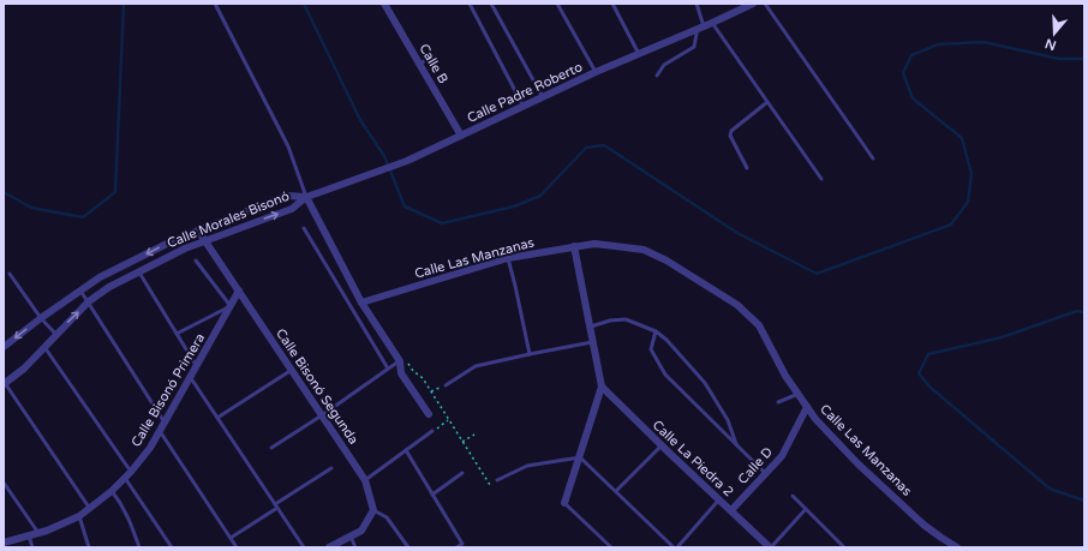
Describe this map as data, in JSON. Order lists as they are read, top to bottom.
{
  "streets": {
    "street": [
      "Calle B",
      "Calle Padre Roberto",
      "Calle Morales Bisonó",
      "Calle Las Manzanas",
      "Calle Bisonó Segunda",
      "Calle Bisonó Primera",
      "Calle La Piedra 2",
      "Calle D"
    ]
  },
  "crossings": [
    ["Calle B", "Calle Padre Roberto"],
    ["Calle Padre Roberto", "Calle Morales Bisonó"],
    ["Calle Morales Bisonó", "Calle Bisonó Segunda"],
    ["Calle Las Manzanas", "Calle D"],
    ["Calle Bisonó Segunda", "Calle Bisonó Primera"],
    ["Calle La Piedra 2", "Calle D"]
  ],
  "north": "bottom"
}
